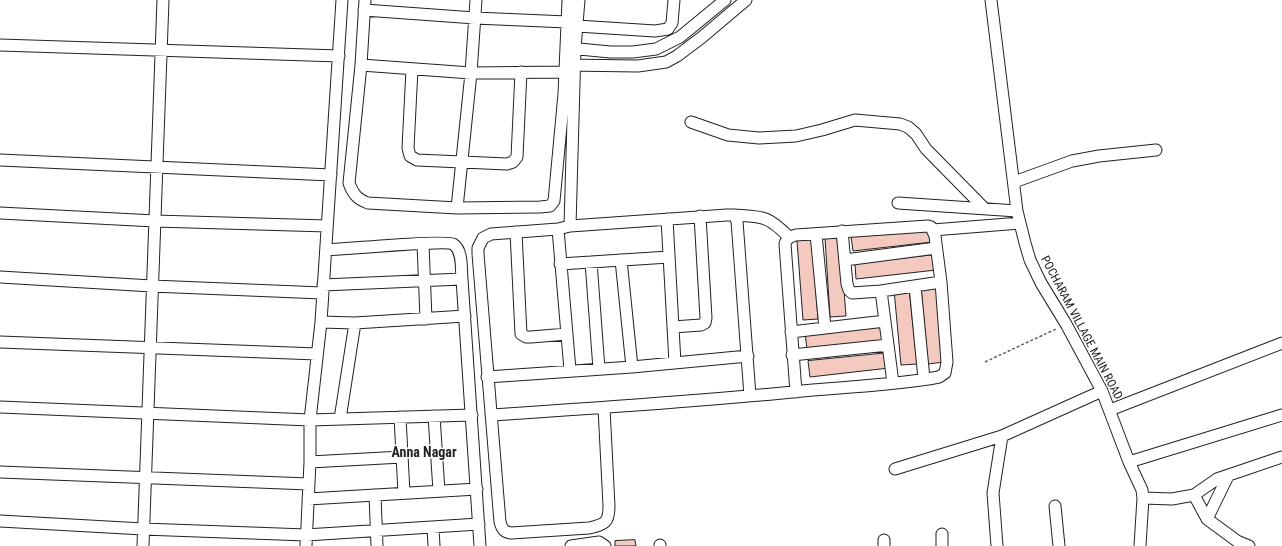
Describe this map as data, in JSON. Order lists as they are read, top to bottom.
{
  "streets": {
    "street": ["POCHARAM VILLAGE MAIN ROAD"]
  },
  "districts": ["Anna Nagar"]
}
